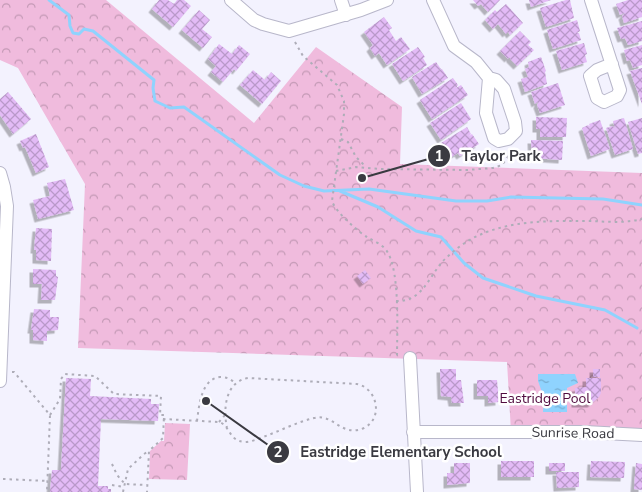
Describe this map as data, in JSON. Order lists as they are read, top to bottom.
{
  "streets": {
    "street": ["Sunrise Road"]
  },
  "parks": ["Eastridge Pool"],
  "places": ["Taylor Park", "Eastridge Elementary School"]
}
